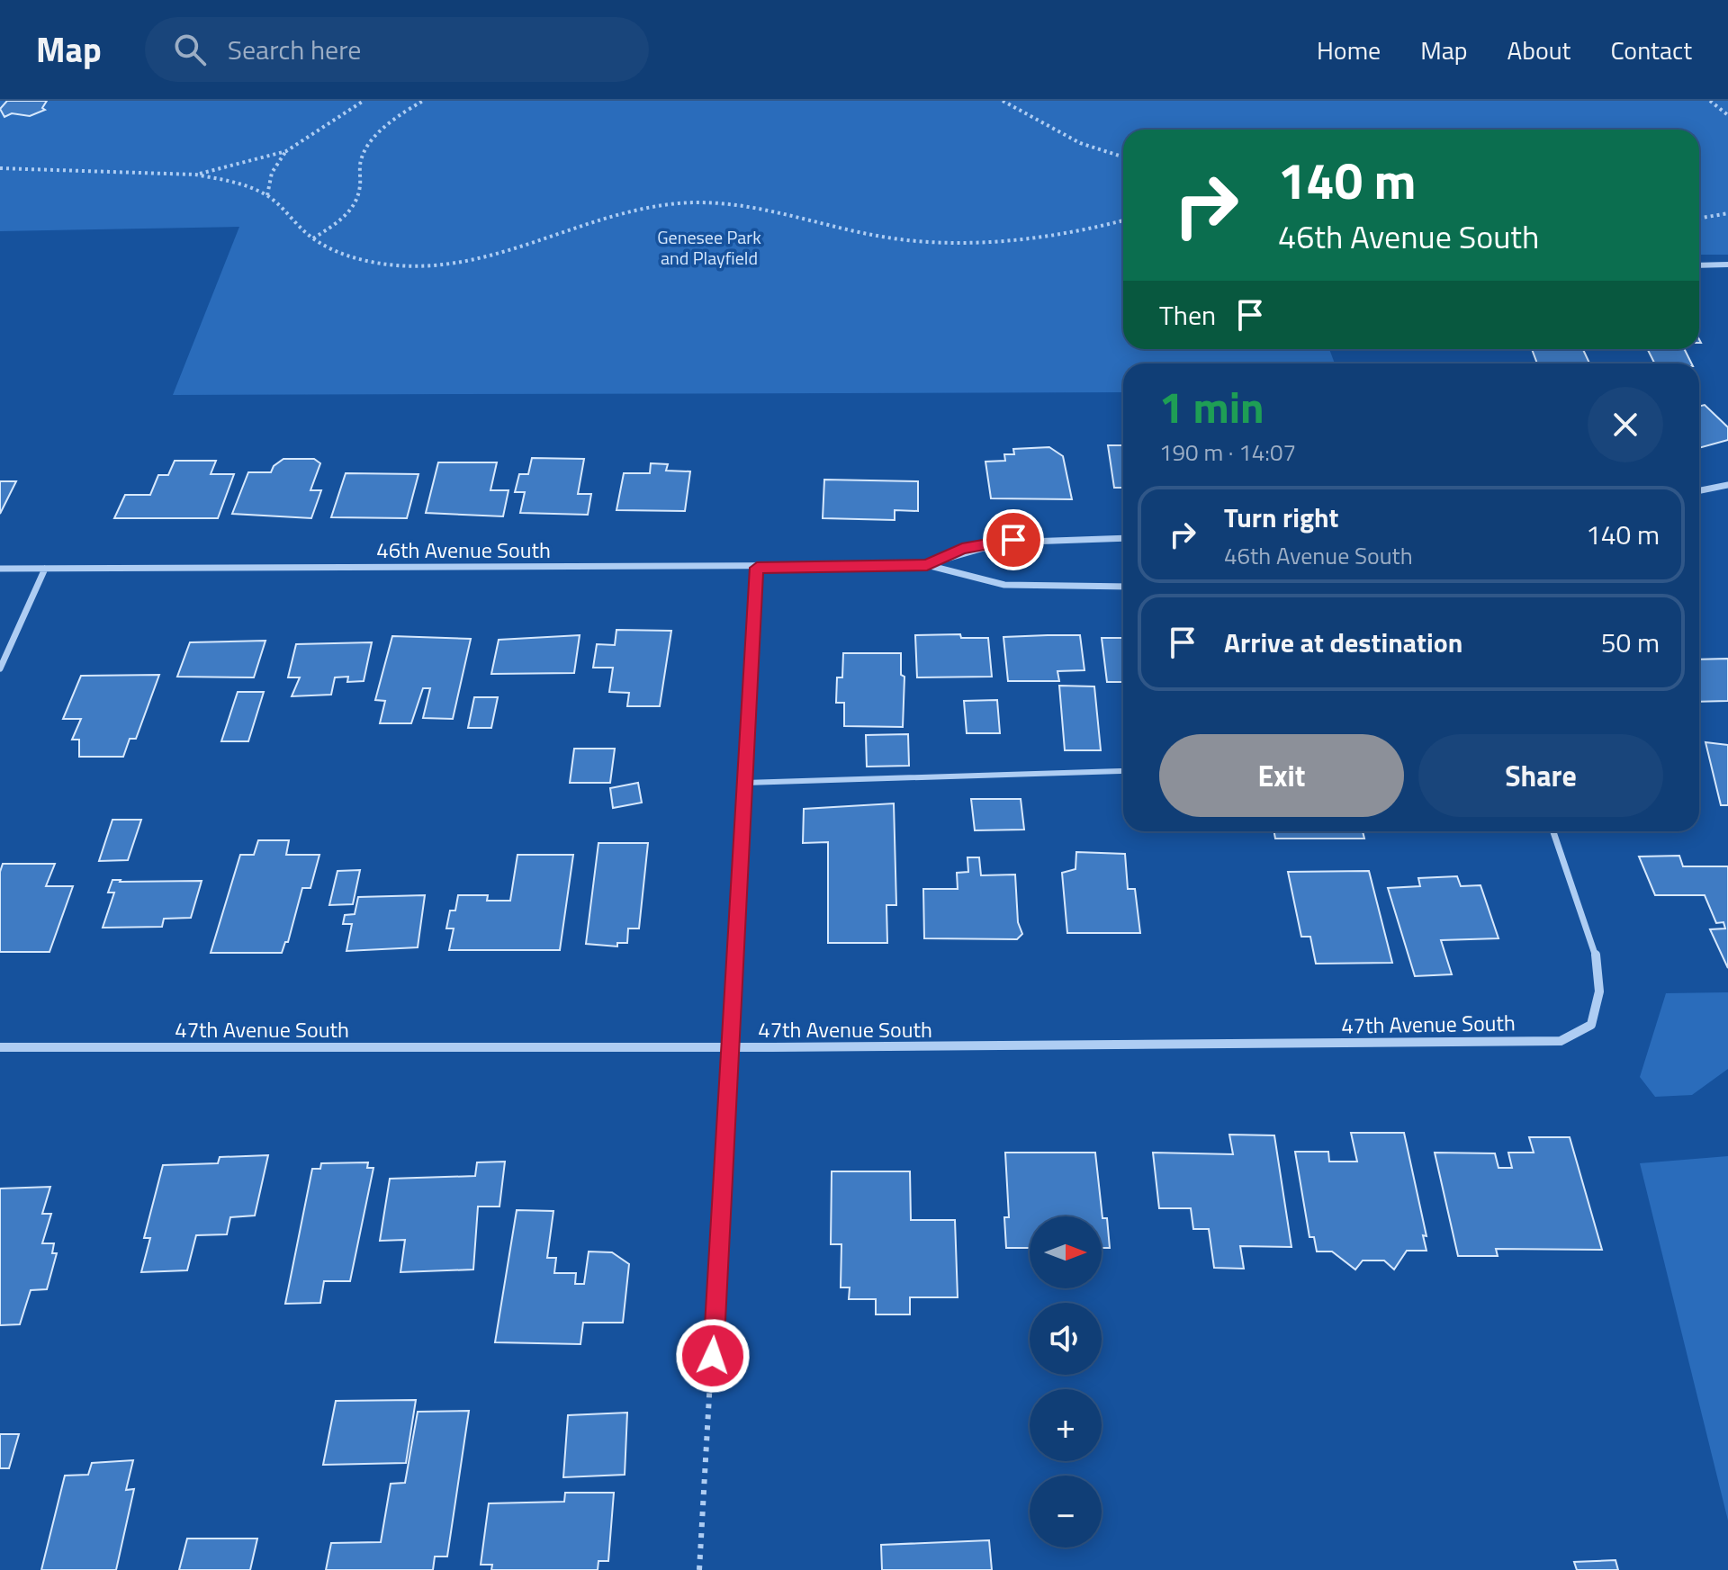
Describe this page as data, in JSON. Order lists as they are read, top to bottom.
{
  "streets": {
    "street": ["46th Avenue South", "47th Avenue South"]
  },
  "parks": ["Genesee Park and Playfield"],
  "north": "right",
  "page": {
    "header": "Map",
    "search": "Search here",
    "nav": [
      "Home",
      "Map",
      "About",
      "Contact"
    ],
    "turn": ["140 m", "46th Avenue South"],
    "then": "Then",
    "heading": ["1 min", "190 m · 14:07"],
    "list": [
      {
        "name": "Turn right",
        "note": "46th Avenue South",
        "value": "140 m"
      },
      {
        "name": "Arrive at destination",
        "value": "50 m"
      }
    ],
    "buttons": ["Exit", "Share"],
    "map_buttons": ["+", "−"]
  }
}
